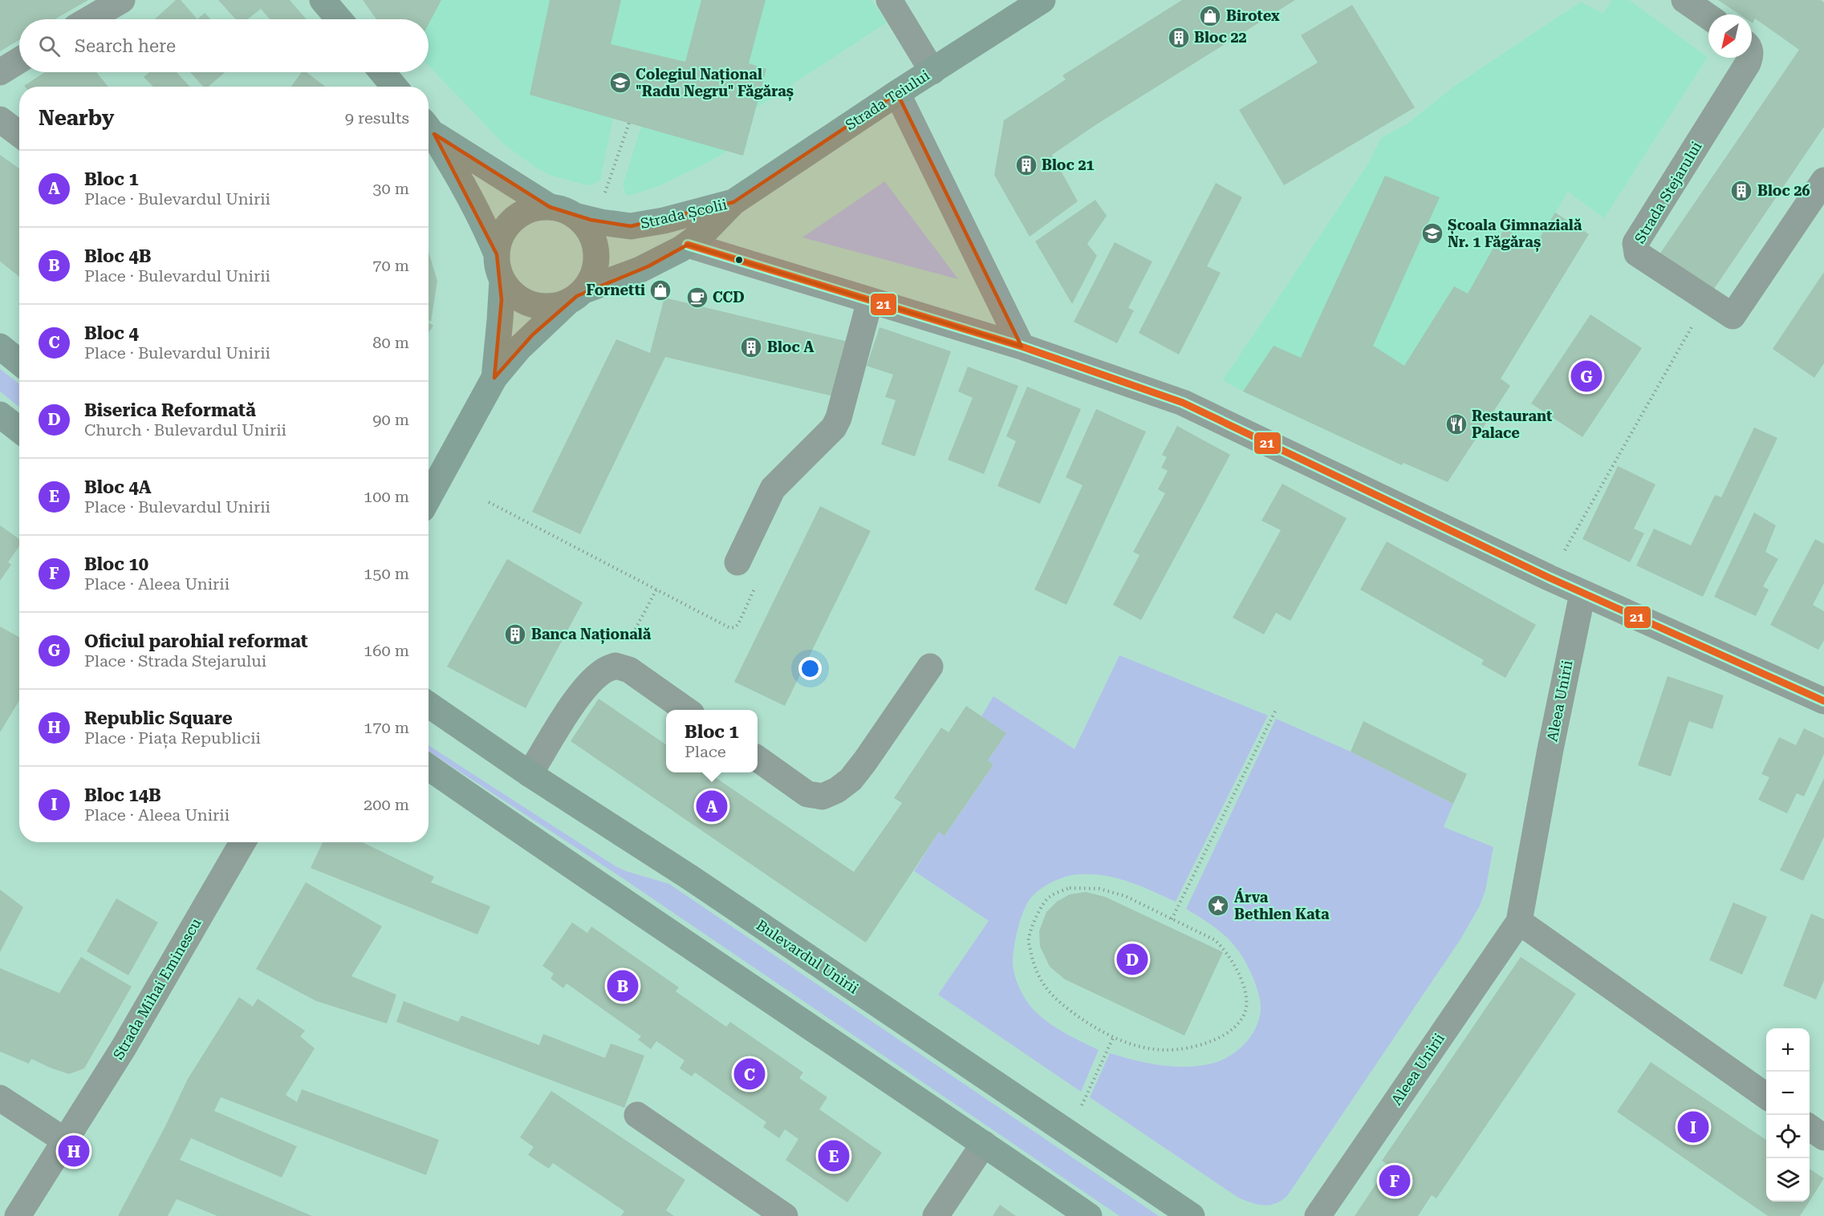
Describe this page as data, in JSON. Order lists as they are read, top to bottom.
{
  "streets": {
    "main road": ["Strada Teiului", "Strada Școlii", "Bulevardul Unirii"],
    "street": ["Strada Stejarului", "Aleea Unirii", "Strada Mihai Eminescu"]
  },
  "crossings": [
    ["Strada Teiului", "Strada Școlii"],
    ["Strada Școlii", "Aleea Unirii"]
  ],
  "places": {
    "shop": ["Birotex", "Fornetti"],
    "building": [
      "Bloc 22",
      "Bloc 21",
      "Bloc 26",
      "Bloc A",
      "Banca Națională"
    ],
    "school or university": ["Colegiul Național \"Radu Negru\" Făgăraș", "Școala Gimnazială Nr. 1 Făgăraș"],
    "cafe": ["CCD"],
    "restaurant": ["Restaurant Palace"],
    "place": ["Árva Bethlen Kata"]
  },
  "lines": ["transit line 21"],
  "north": "bottom left",
  "page": {
    "search": "Search here",
    "heading": ["Nearby", "9 results"],
    "list": [
      {
        "mark": "A",
        "name": "Bloc 1",
        "note": "Place · Bulevardul Unirii",
        "value": "30 m"
      },
      {
        "mark": "B",
        "name": "Bloc 4B",
        "note": "Place · Bulevardul Unirii",
        "value": "70 m"
      },
      {
        "mark": "C",
        "name": "Bloc 4",
        "note": "Place · Bulevardul Unirii",
        "value": "80 m"
      },
      {
        "mark": "D",
        "name": "Biserica Reformată",
        "note": "Church · Bulevardul Unirii",
        "value": "90 m"
      },
      {
        "mark": "E",
        "name": "Bloc 4A",
        "note": "Place · Bulevardul Unirii",
        "value": "100 m"
      },
      {
        "mark": "F",
        "name": "Bloc 10",
        "note": "Place · Aleea Unirii",
        "value": "150 m"
      },
      {
        "mark": "G",
        "name": "Oficiul parohial reformat",
        "note": "Place · Strada Stejarului",
        "value": "160 m"
      },
      {
        "mark": "H",
        "name": "Republic Square",
        "note": "Place · Piața Republicii",
        "value": "170 m"
      },
      {
        "mark": "I",
        "name": "Bloc 14B",
        "note": "Place · Aleea Unirii",
        "value": "200 m"
      }
    ],
    "pins": [
      "G",
      "A",
      "D",
      "B",
      "C",
      "I",
      "H",
      "E",
      "F"
    ],
    "popup": ["Bloc 1", "Place"],
    "map_buttons": ["+", "−"]
  }
}
